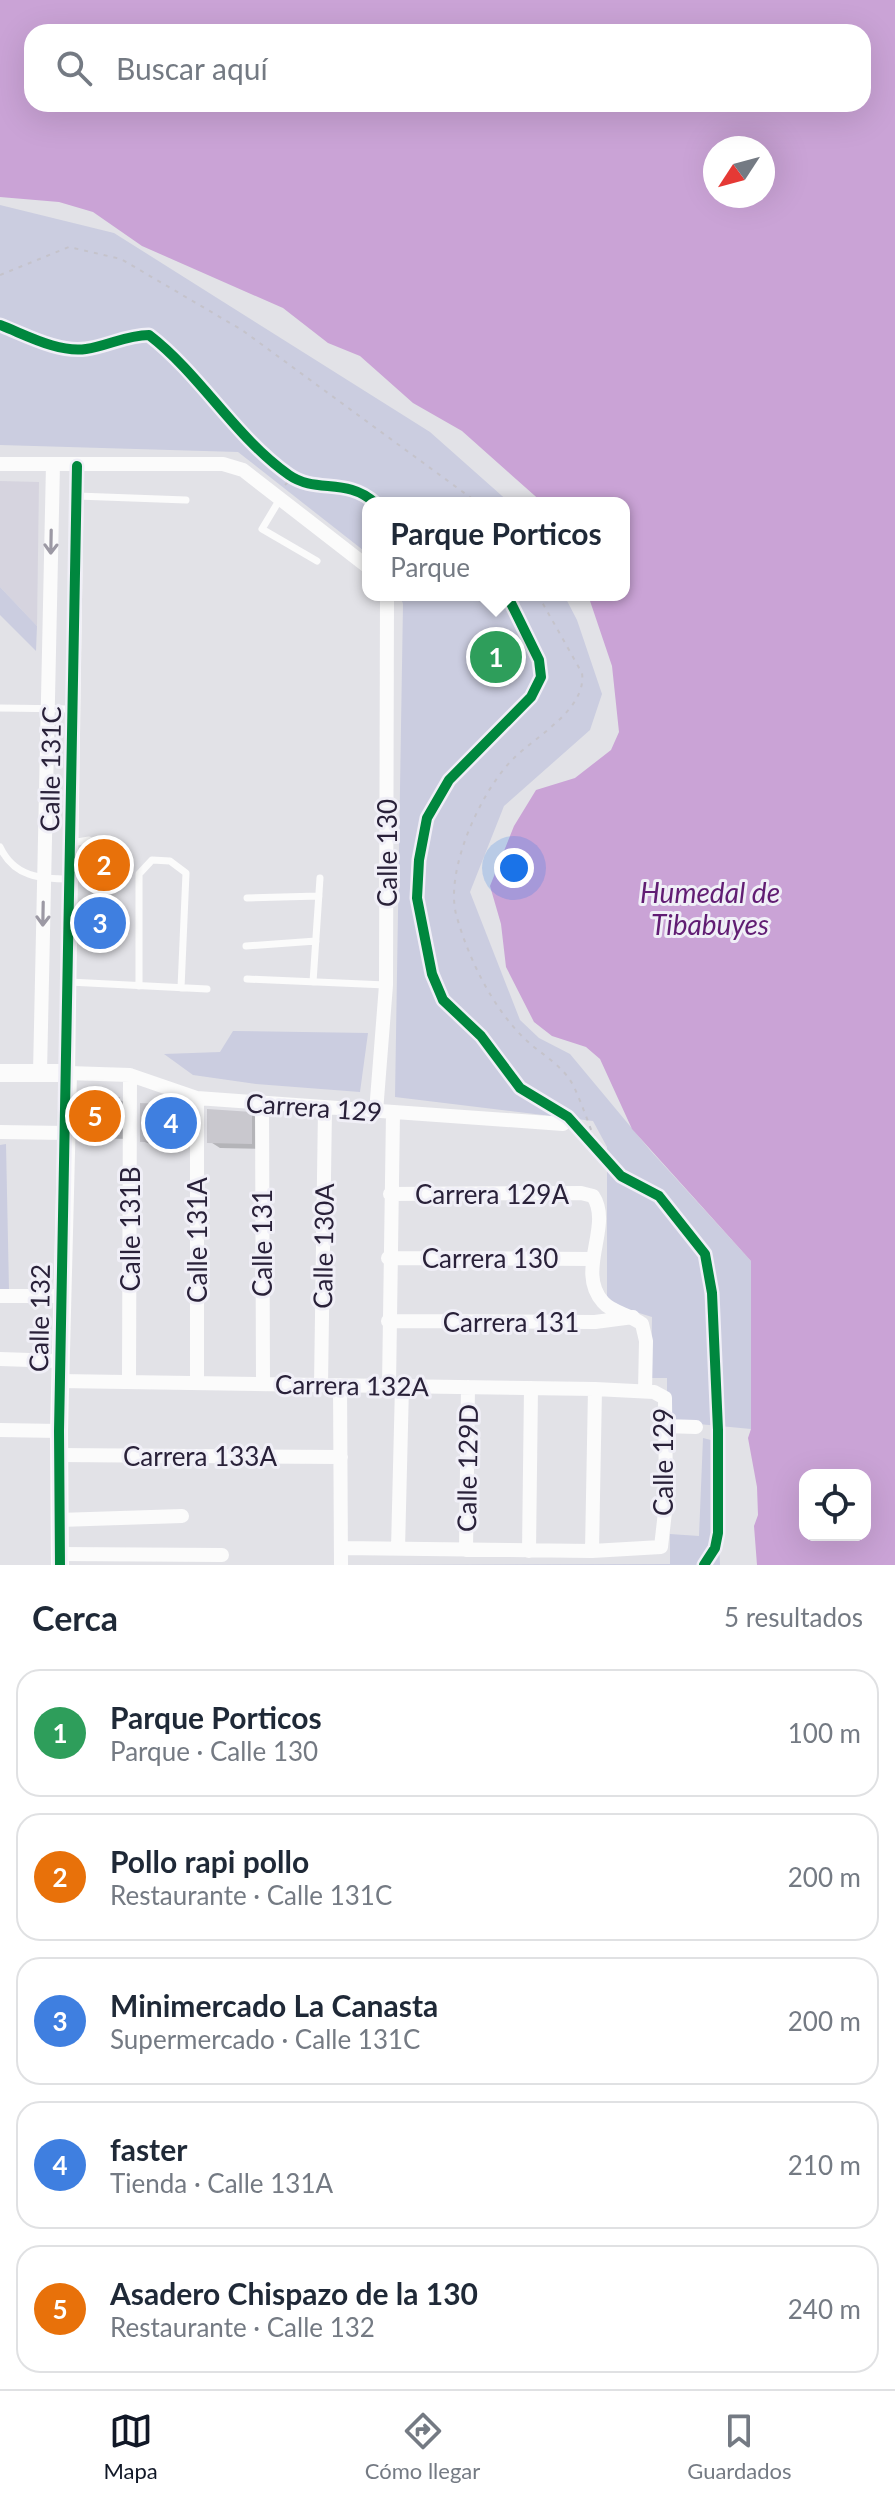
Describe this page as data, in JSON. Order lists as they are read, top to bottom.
{
  "streets": {
    "street": [
      "Calle 131C",
      "Calle 130",
      "Carrera 129",
      "Carrera 129A",
      "Calle 131B",
      "Calle 131A",
      "Calle 131",
      "Calle 130A",
      "Carrera 130",
      "Calle 132",
      "Carrera 131",
      "Carrera 132A",
      "Carrera 133A",
      "Calle 129",
      "Calle 129D"
    ]
  },
  "crossings": [
    ["Calle 131C", "Carrera 129"],
    ["Calle 131C", "Calle 132"],
    ["Calle 130", "Carrera 129"],
    ["Carrera 129", "Calle 131B"],
    ["Carrera 129", "Calle 131A"],
    ["Carrera 129", "Calle 131"],
    ["Carrera 129", "Calle 130A"],
    ["Carrera 129", "Calle 132"],
    ["Carrera 129A", "Carrera 130"],
    ["Calle 131B", "Carrera 132A"],
    ["Calle 131A", "Carrera 132A"],
    ["Calle 131", "Carrera 132A"],
    ["Calle 130A", "Carrera 132A"],
    ["Calle 132", "Carrera 132A"],
    ["Calle 132", "Carrera 133A"],
    ["Carrera 132A", "Calle 129"],
    ["Carrera 132A", "Calle 129D"]
  ],
  "water": ["Humedal de Tibabuyes"],
  "north": "bottom left",
  "page": {
    "search": "Buscar aquí",
    "popup": ["Parque Porticos", "Parque"],
    "pins": [
      "1",
      "2",
      "3",
      "5",
      "4"
    ],
    "heading": ["Cerca", "5 resultados"],
    "list": [
      {
        "mark": "1",
        "name": "Parque Porticos",
        "note": "Parque · Calle 130",
        "value": "100 m"
      },
      {
        "mark": "2",
        "name": "Pollo rapi pollo",
        "note": "Restaurante · Calle 131C",
        "value": "200 m"
      },
      {
        "mark": "3",
        "name": "Minimercado La Canasta",
        "note": "Supermercado · Calle 131C",
        "value": "200 m"
      },
      {
        "mark": "4",
        "name": "faster",
        "note": "Tienda · Calle 131A",
        "value": "210 m"
      },
      {
        "mark": "5",
        "name": "Asadero Chispazo de la 130",
        "note": "Restaurante · Calle 132",
        "value": "240 m"
      }
    ],
    "nav": ["Mapa", "Cómo llegar", "Guardados"]
  }
}
